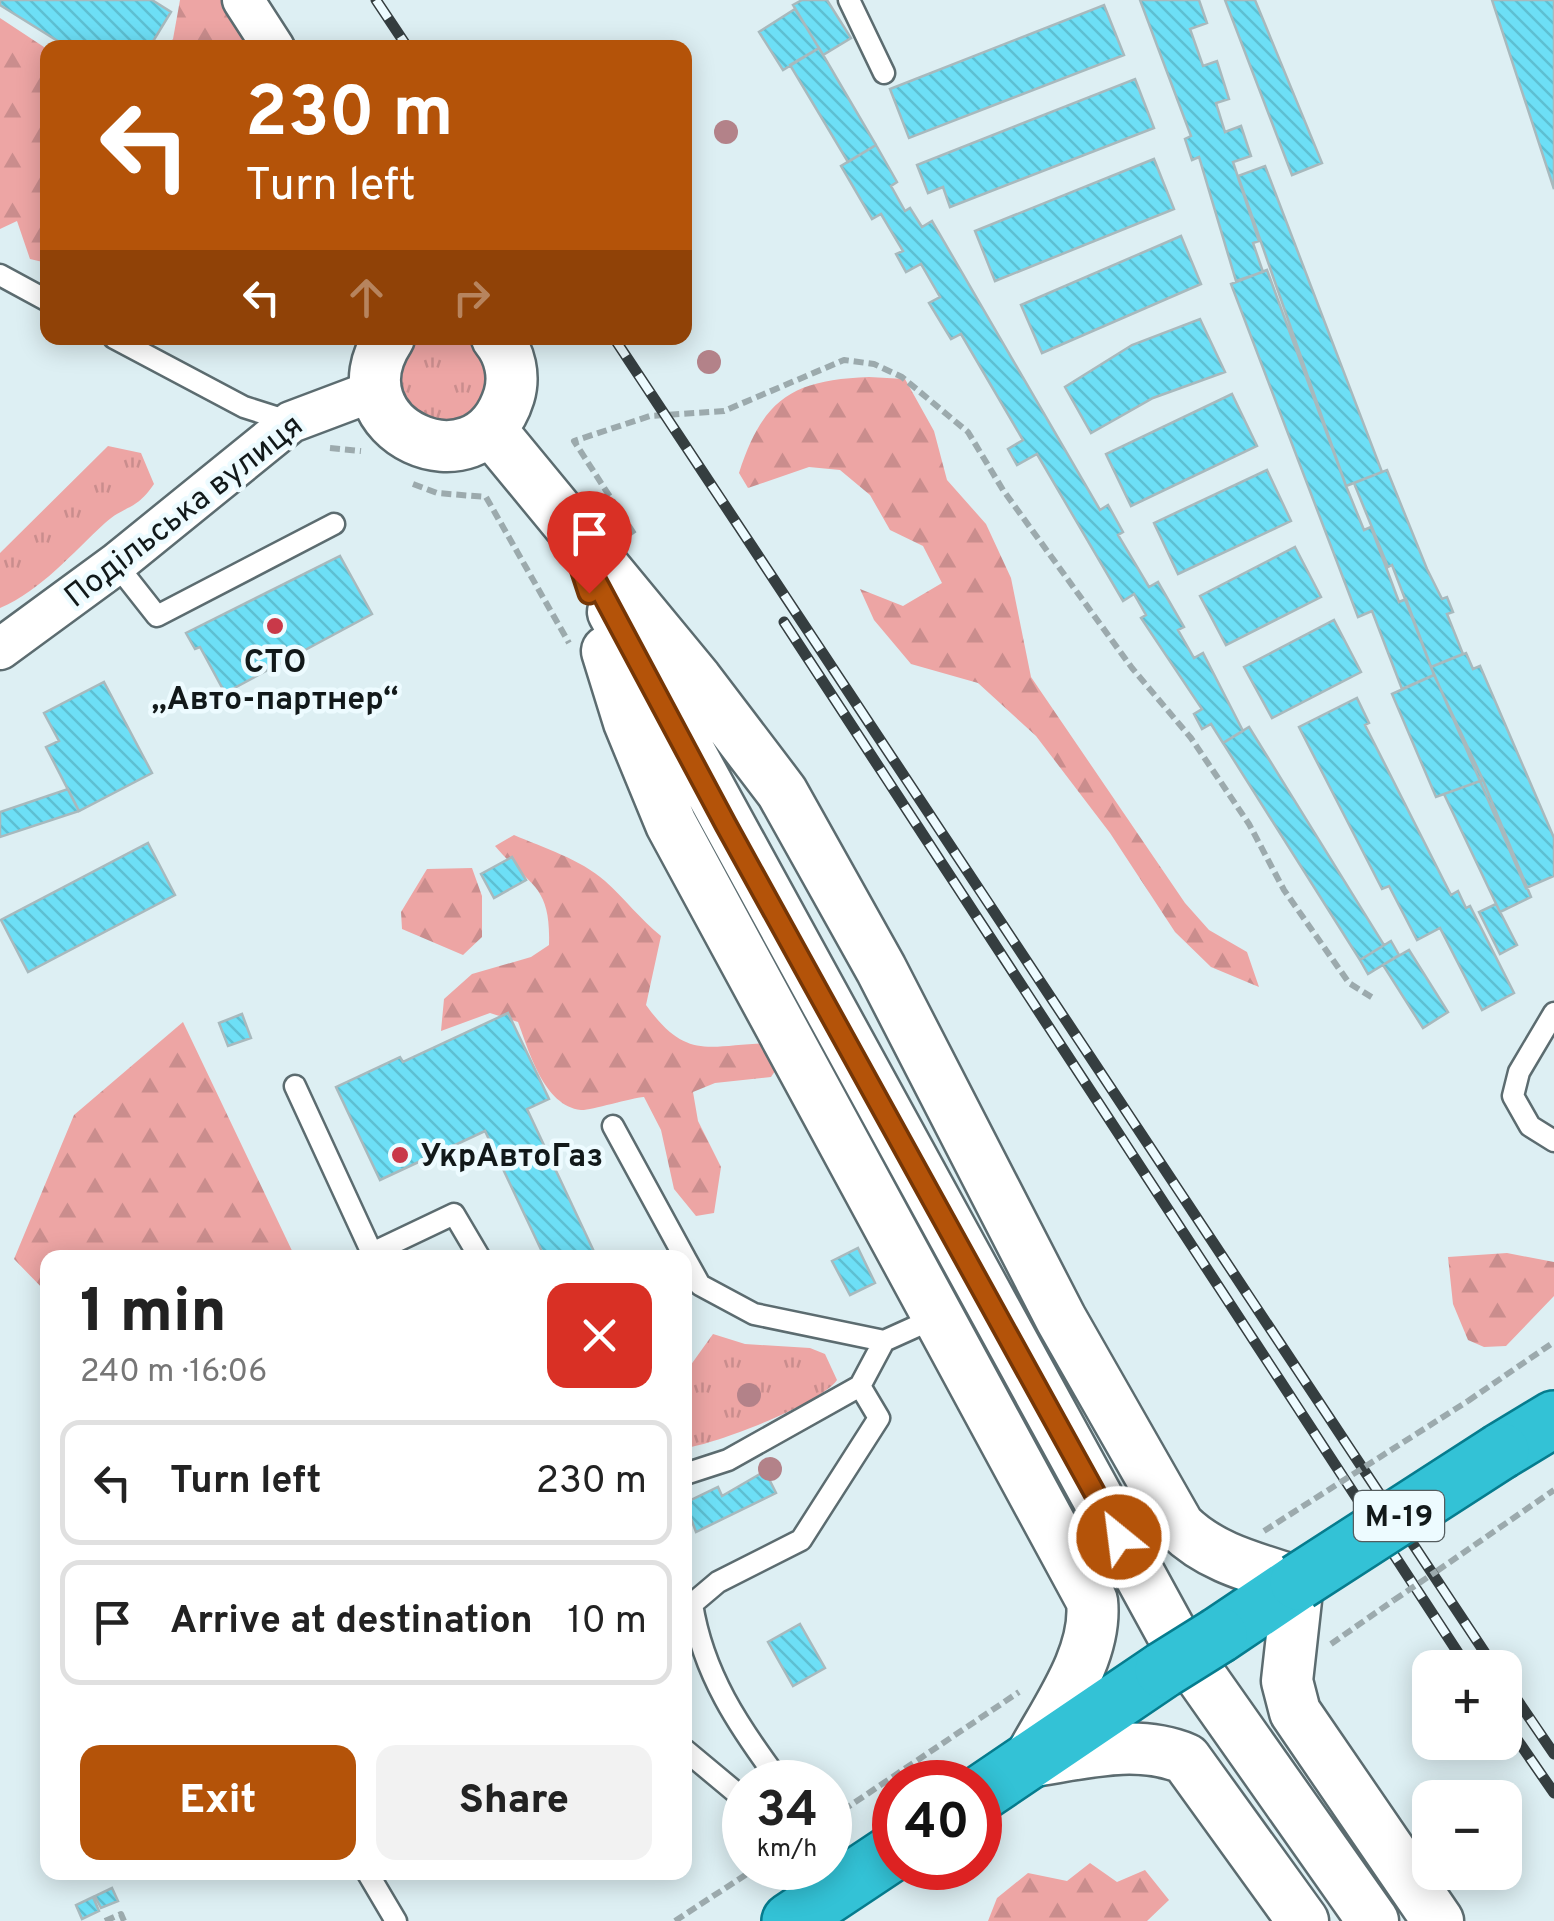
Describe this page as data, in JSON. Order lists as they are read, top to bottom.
{
  "streets": {
    "highway": ["М-19"],
    "street": ["Подільська вулиця"]
  },
  "places": ["СТО „Авто-партнер“", "УкрАвтоГаз"],
  "page": {
    "turn": ["230 m", "Turn left"],
    "heading": ["1 min", "240 m · 16:06"],
    "list": [
      {
        "name": "Turn left",
        "value": "230 m"
      },
      {
        "name": "Arrive at destination",
        "value": "10 m"
      }
    ],
    "map_buttons": ["+", "−"],
    "buttons": ["Exit", "Share"],
    "speed": "34 km/h",
    "limit": "40"
  }
}
